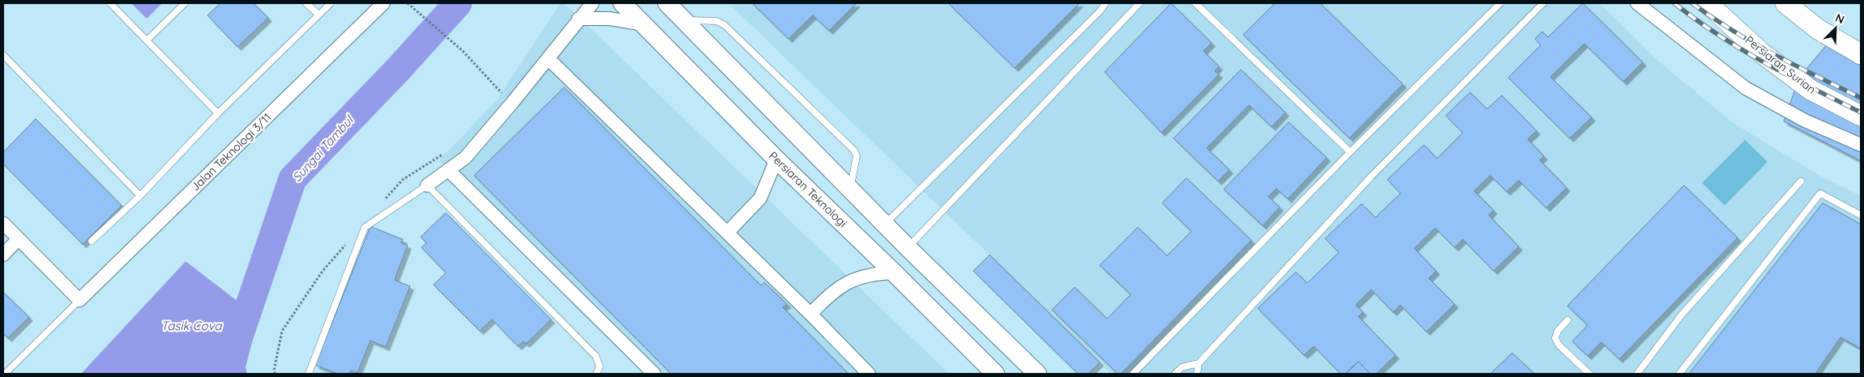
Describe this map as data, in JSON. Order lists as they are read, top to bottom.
{
  "streets": {
    "main road": ["Persiaran Surian"],
    "street": ["Jalan Teknologi 3/11", "Persiaran Teknologi"]
  },
  "water": ["Sungai Tambul", "Tasik Cova"],
  "north": "top right"
}
